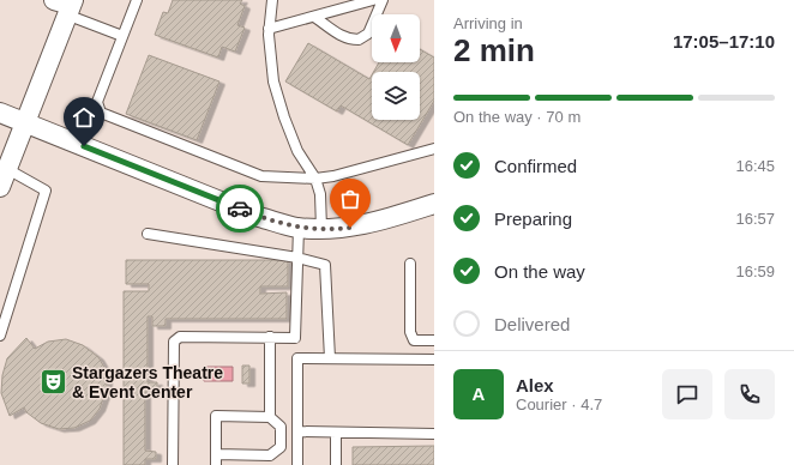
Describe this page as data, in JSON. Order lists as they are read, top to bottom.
{
  "places": {
    "theatre": ["Stargazers Theatre & Event Center"]
  },
  "north": "bottom",
  "page": {
    "heading": ["2 min", "Arriving in", "17:05–17:10"],
    "panel": ["Alex", "Courier · 4.7"],
    "bar": "On the way · 70 m",
    "list": [
      ["Confirmed", "16:45"],
      ["Preparing", "16:57"],
      ["On the way", "16:59"],
      "Delivered"
    ],
    "round": "A"
  }
}
